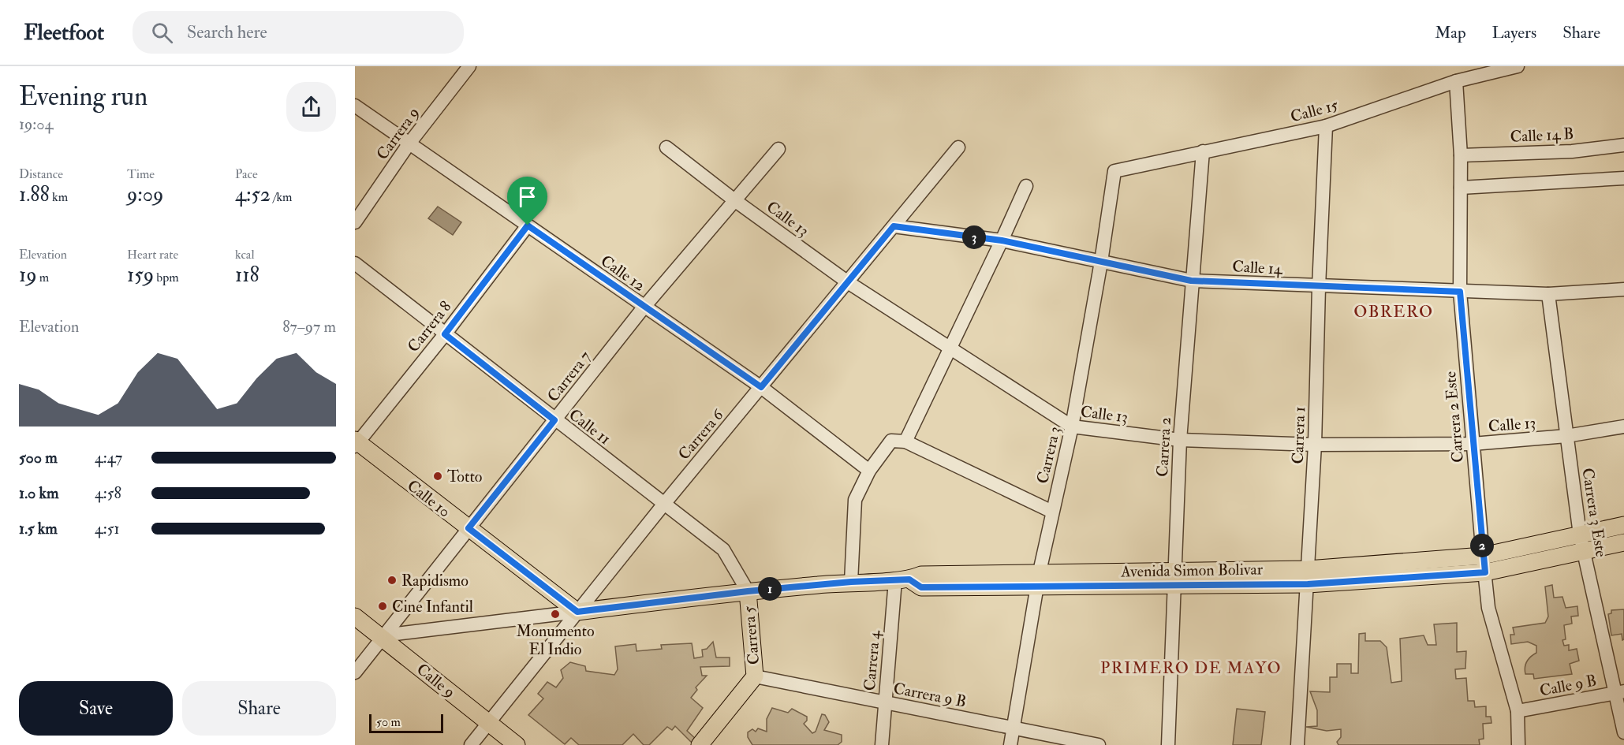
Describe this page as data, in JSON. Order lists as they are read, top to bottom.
{
  "streets": {
    "main road": [
      "Calle 10",
      "Avenida Simon Bolivar",
      "Carrera 5",
      "Calle 9"
    ],
    "street": [
      "Calle 15",
      "Carrera 9",
      "Calle 14 B",
      "Calle 13",
      "Calle 14",
      "Calle 12",
      "Carrera 8",
      "Carrera 7",
      "Carrera 2 Este",
      "Calle 11",
      "Carrera 6",
      "Carrera 1",
      "Carrera 2",
      "Carrera 3",
      "Carrera 3 Este",
      "Carrera 4",
      "Calle 9 B",
      "Carrera 9 B"
    ]
  },
  "crossings": [
    ["Calle 15", "Carrera 2 Este"],
    ["Calle 15", "Carrera 1"],
    ["Calle 15", "Carrera 2"],
    ["Calle 15", "Carrera 3"],
    ["Carrera 9", "Calle 12"],
    ["Calle 14 B", "Carrera 2 Este"],
    ["Calle 13", "Carrera 7"],
    ["Calle 13", "Carrera 2 Este"],
    ["Calle 13", "Carrera 6"],
    ["Calle 13", "Carrera 1"],
    ["Calle 13", "Carrera 2"],
    ["Calle 13", "Carrera 3"],
    ["Calle 13", "Carrera 3 Este"],
    ["Calle 14", "Carrera 2 Este"],
    ["Calle 14", "Carrera 6"],
    ["Calle 14", "Carrera 1"],
    ["Calle 14", "Carrera 2"],
    ["Calle 14", "Carrera 3"],
    ["Calle 14", "Carrera 3 Este"],
    ["Calle 12", "Carrera 8"],
    ["Calle 12", "Carrera 7"],
    ["Calle 12", "Carrera 6"],
    ["Carrera 8", "Calle 11"],
    ["Carrera 8", "Calle 10"],
    ["Carrera 7", "Calle 11"],
    ["Carrera 7", "Calle 10"],
    ["Carrera 7", "Calle 9"],
    ["Carrera 2 Este", "Avenida Simon Bolivar"],
    ["Carrera 2 Este", "Calle 9 B"],
    ["Calle 11", "Carrera 6"],
    ["Calle 11", "Carrera 5"],
    ["Carrera 6", "Calle 10"],
    ["Carrera 6", "Calle 9"],
    ["Carrera 1", "Avenida Simon Bolivar"],
    ["Carrera 2", "Avenida Simon Bolivar"],
    ["Carrera 3", "Avenida Simon Bolivar"],
    ["Carrera 3", "Carrera 9 B"],
    ["Carrera 3 Este", "Avenida Simon Bolivar"],
    ["Carrera 3 Este", "Calle 9 B"],
    ["Avenida Simon Bolivar", "Carrera 4"],
    ["Carrera 5", "Carrera 9 B"],
    ["Carrera 4", "Carrera 9 B"]
  ],
  "districts": ["OBRERO", "PRIMERO DE MAYO"],
  "places": [
    "Totto",
    "Rapidismo",
    "Cine Infantil",
    "Monumento El Indio"
  ],
  "scale_bar": "50 m",
  "page": {
    "header": "Fleetfoot",
    "search": "Search here",
    "nav": ["Map", "Layers", "Share"],
    "heading": ["Evening run", "19:04"],
    "stats": [
      ["Distance", "1.88 km"],
      ["Time", "9:09"],
      ["Pace", "4:52 /km"],
      ["Elevation", "19 m"],
      ["Heart rate", "159 bpm"],
      ["kcal", "118"]
    ],
    "pins": ["3", "2", "1"],
    "chart": ["Elevation", "87–97 m"],
    "list": [
      {
        "name": "500 m",
        "note": "4:47"
      },
      {
        "name": "1.0 km",
        "note": "4:58"
      },
      {
        "name": "1.5 km",
        "note": "4:51"
      }
    ],
    "buttons": ["Save", "Share"],
    "scale": "50 m"
  }
}
